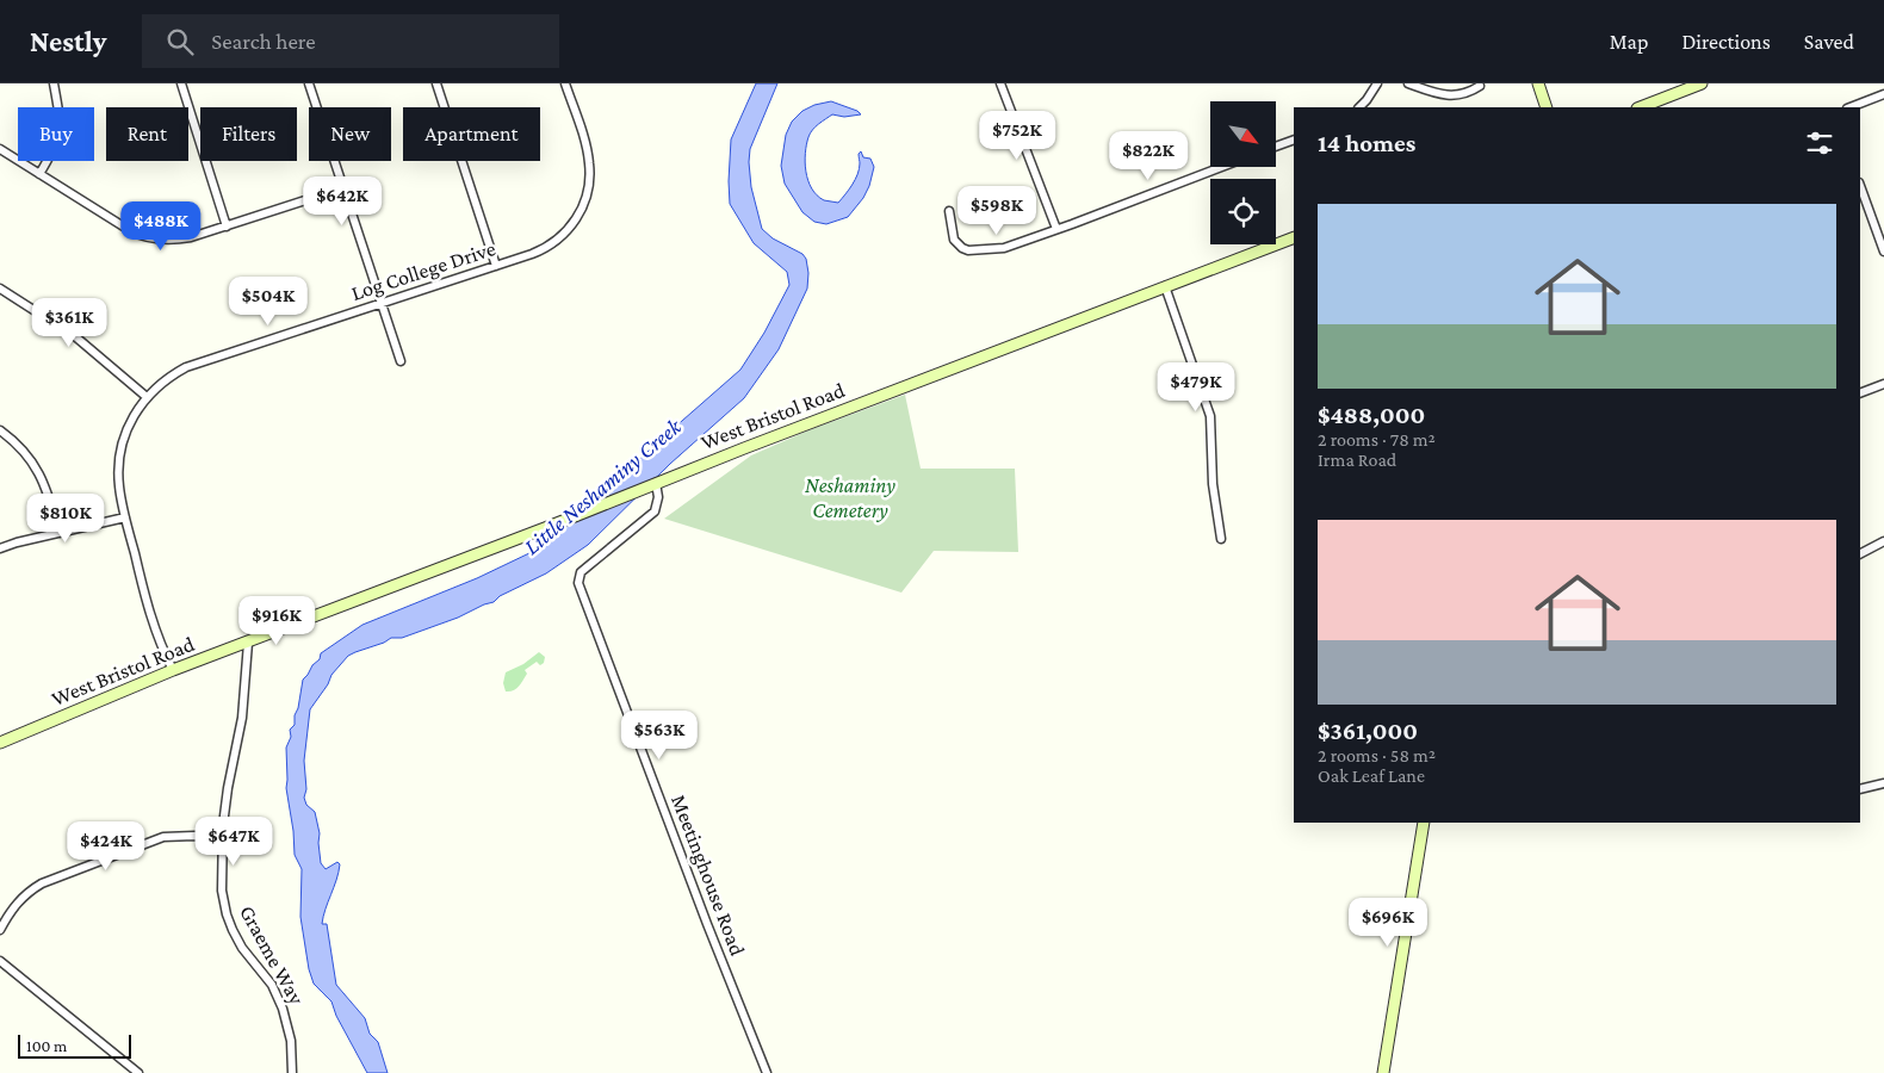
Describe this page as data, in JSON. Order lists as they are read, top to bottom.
{
  "streets": {
    "main road": ["West Bristol Road"],
    "street": ["Log College Drive", "Meetinghouse Road", "Graeme Way"]
  },
  "crossings": [
    ["Log College Drive", "West Bristol Road"],
    ["West Bristol Road", "Meetinghouse Road"],
    ["West Bristol Road", "Graeme Way"]
  ],
  "water": ["Little Neshaminy Creek"],
  "parks": ["Neshaminy Cemetery"],
  "scale_bar": "100 m",
  "north": "bottom right",
  "page": {
    "header": "Nestly",
    "search": "Search here",
    "nav": ["Map", "Directions", "Saved"],
    "chip": [
      "Buy",
      "Rent",
      "Filters",
      "New",
      "Apartment"
    ],
    "heading": "14 homes",
    "price": [
      "$752K",
      "$822K",
      "$642K",
      "$598K",
      "$488K",
      "$504K",
      "$361K",
      "$479K",
      "$810K",
      "$916K",
      "$563K",
      "$647K",
      "$424K",
      "$696K"
    ],
    "list": [
      {
        "name": "$488,000",
        "note": "2 rooms · 78 m² · Irma Road"
      },
      {
        "name": "$361,000",
        "note": "2 rooms · 58 m² · Oak Leaf Lane"
      }
    ],
    "scale": "100 m"
  }
}
